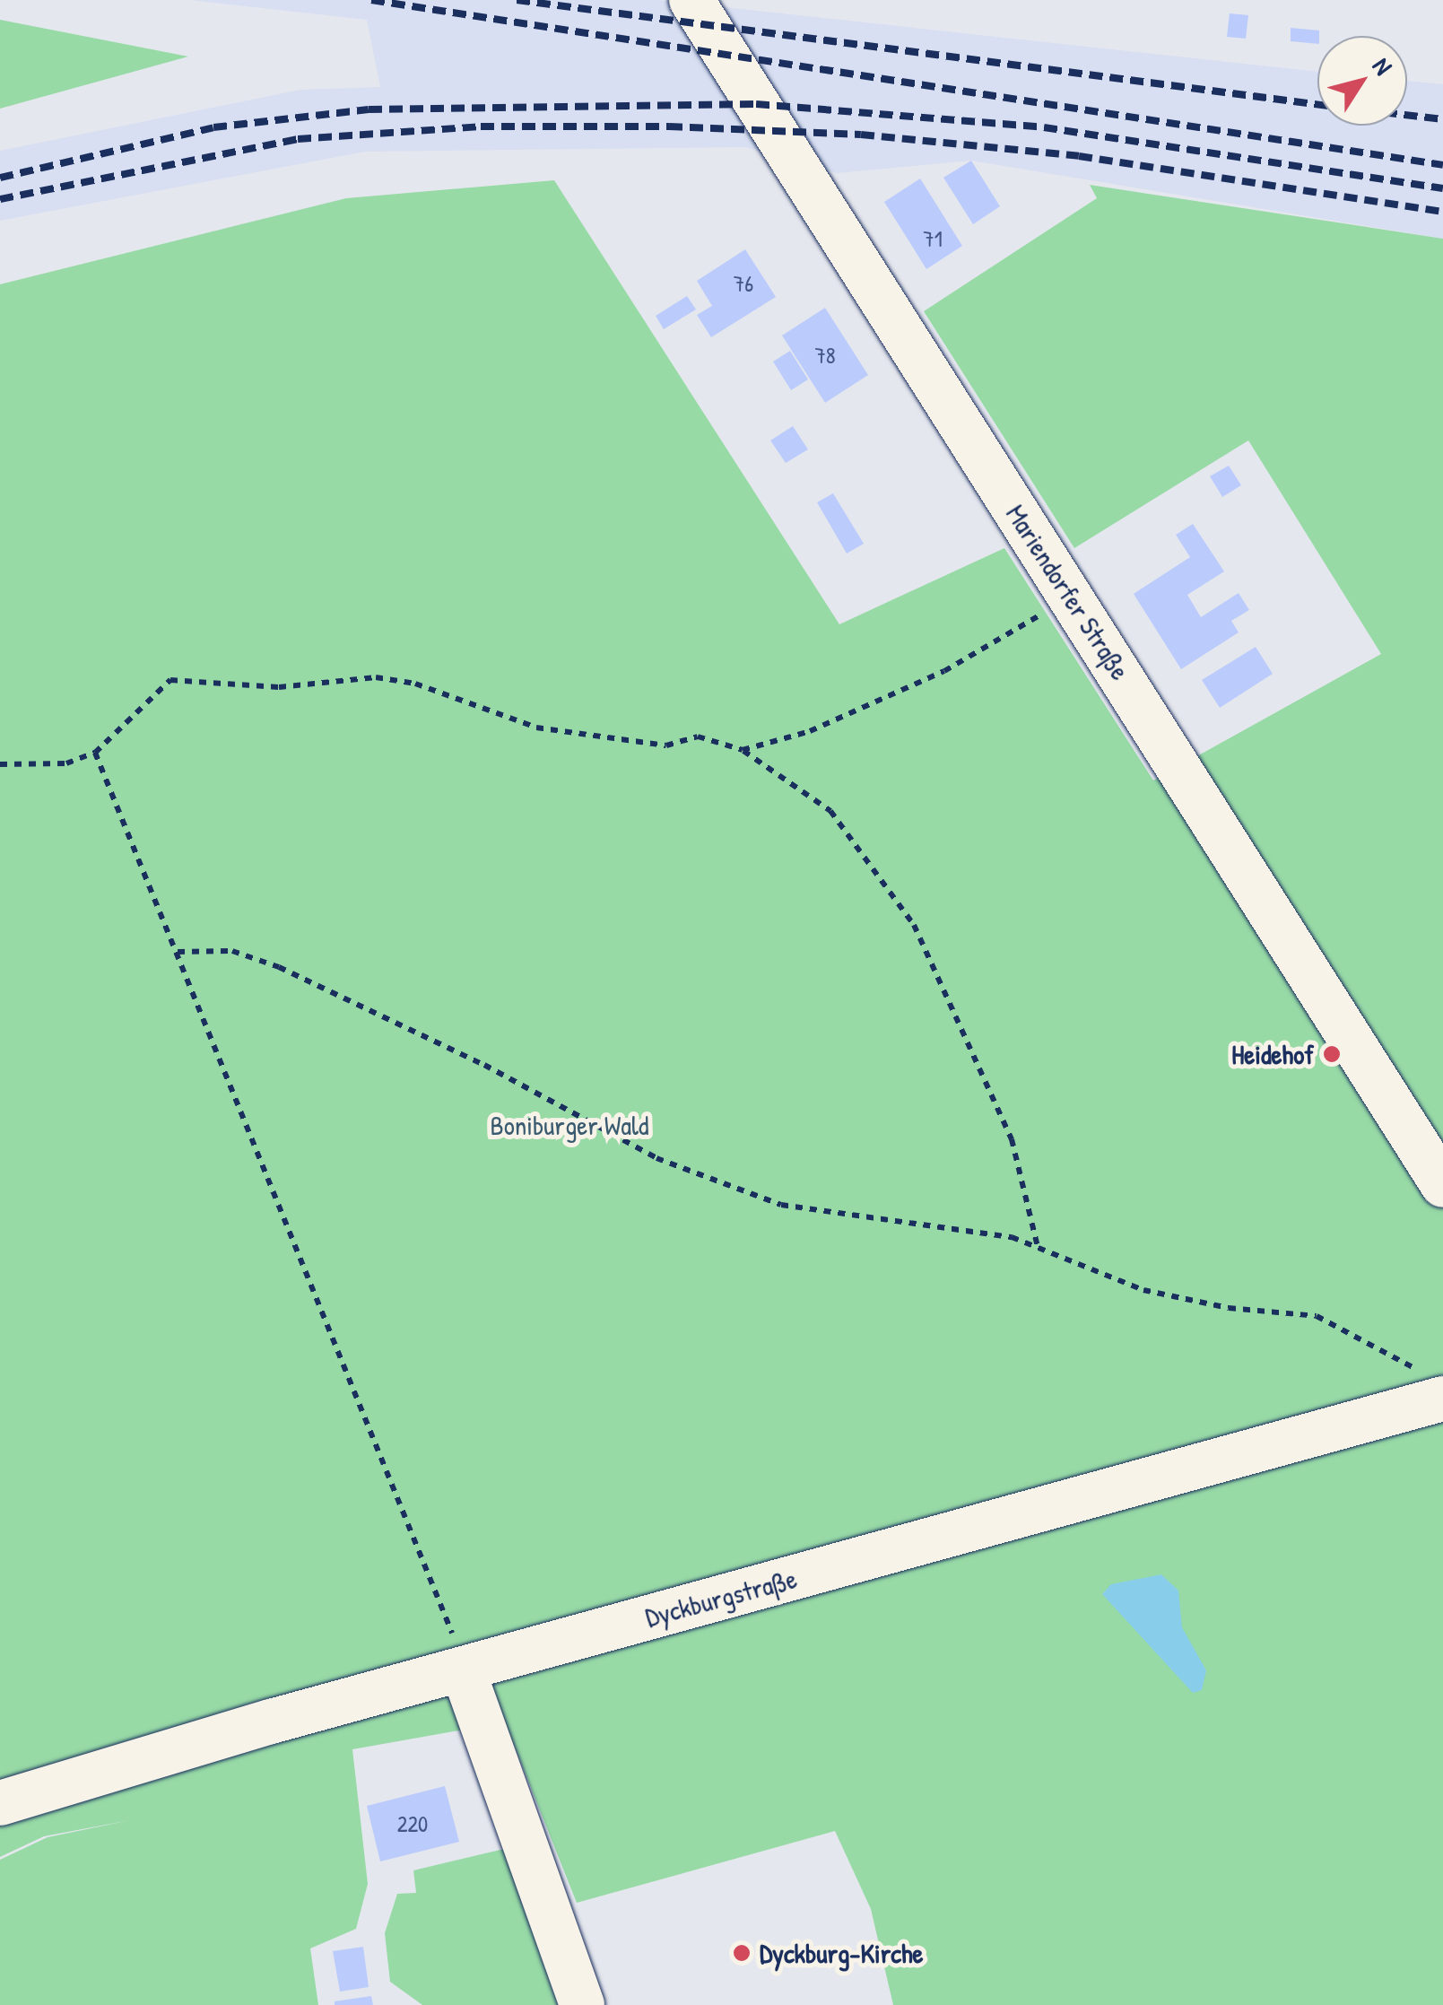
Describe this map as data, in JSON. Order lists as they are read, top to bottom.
{
  "streets": {
    "street": ["Mariendorfer Straße", "Dyckburgstraße"]
  },
  "parks": ["Boniburger Wald"],
  "places": ["Heidehof", "Dyckburg-Kirche"],
  "house_numbers": [
    "71",
    "76",
    "78",
    "220"
  ],
  "north": "top right"
}
